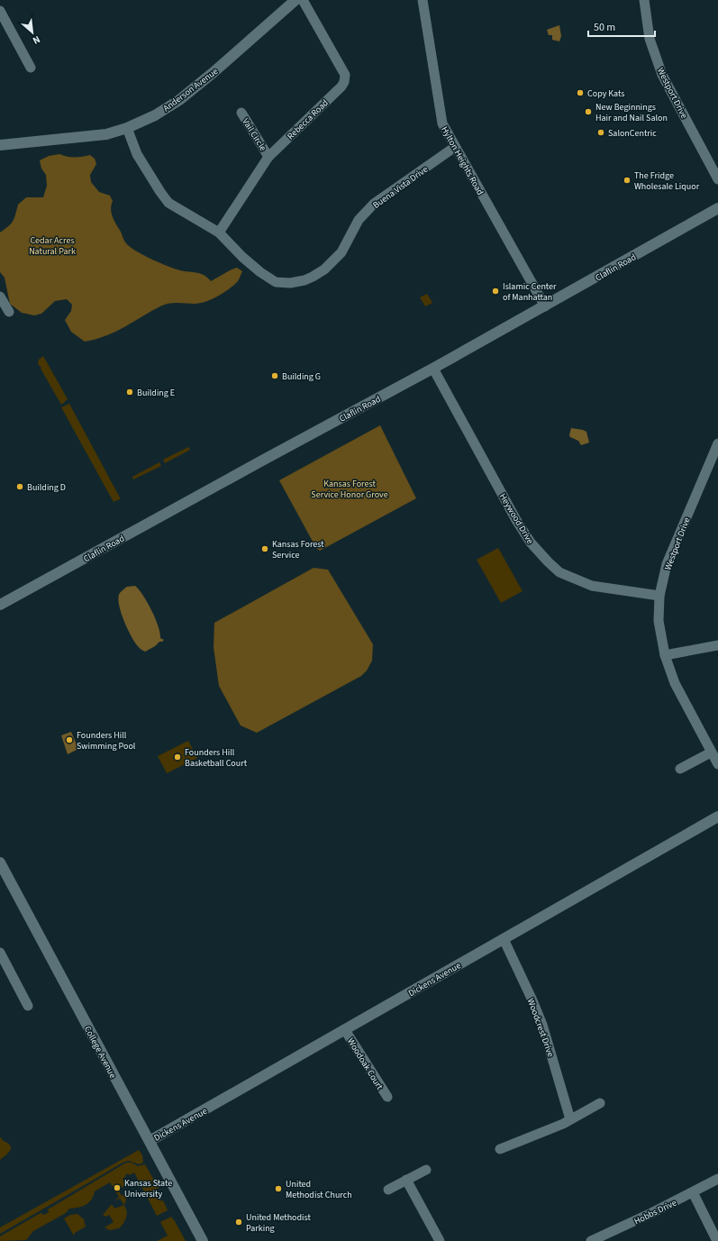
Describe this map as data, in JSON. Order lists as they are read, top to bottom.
{
  "streets": {
    "street": [
      "Anderson Avenue",
      "Westport Drive",
      "Rebecca Road",
      "Vail Circle",
      "Hylton Heights Road",
      "Buena Vista Drive",
      "Claflin Road",
      "Heywood Drive",
      "Dickens Avenue",
      "Woodcrest Drive",
      "College Avenue",
      "Woodoak Court",
      "Hobbs Drive"
    ]
  },
  "crossings": [
    ["Anderson Avenue", "Buena Vista Drive"],
    ["Westport Drive", "Heywood Drive"],
    ["Rebecca Road", "Vail Circle"],
    ["Rebecca Road", "Buena Vista Drive"],
    ["Hylton Heights Road", "Buena Vista Drive"],
    ["Hylton Heights Road", "Claflin Road"],
    ["Claflin Road", "Heywood Drive"],
    ["Dickens Avenue", "Woodcrest Drive"],
    ["Dickens Avenue", "College Avenue"],
    ["Dickens Avenue", "Woodoak Court"]
  ],
  "parks": ["Cedar Acres Natural Park", "Kansas Forest Service Honor Grove"],
  "places": [
    "Copy Kats",
    "New Beginnings Hair and Nail Salon",
    "SalonCentric",
    "The Fridge Wholesale Liquor",
    "Islamic Center of Manhattan",
    "Building G",
    "Building E",
    "Building D",
    "Kansas Forest Service",
    "Founders Hill Swimming Pool",
    "Founders Hill Basketball Court",
    "Kansas State University",
    "United Methodist Church",
    "United Methodist Parking"
  ],
  "scale_bar": "50 m",
  "north": "bottom right"
}
